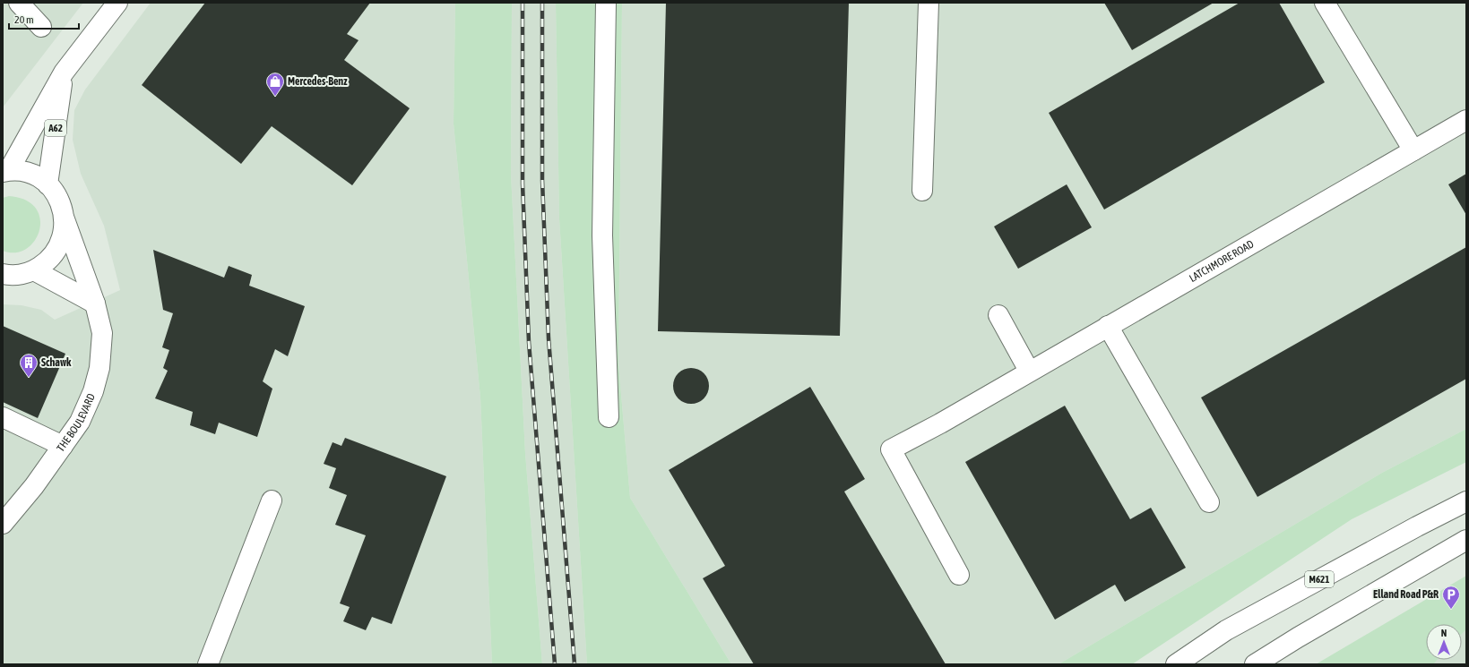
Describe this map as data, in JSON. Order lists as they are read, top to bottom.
{
  "streets": {
    "main road": [
      "A62",
      "LATCHMORE ROAD",
      "THE BOULEVARD",
      "M621"
    ]
  },
  "crossings": [
    ["A62", "THE BOULEVARD"]
  ],
  "places": {
    "shop": ["Mercedes-Benz"],
    "building": ["Schawk"],
    "parking": ["Elland Road P&R"]
  },
  "scale_bar": "20 m",
  "north": "top"
}
